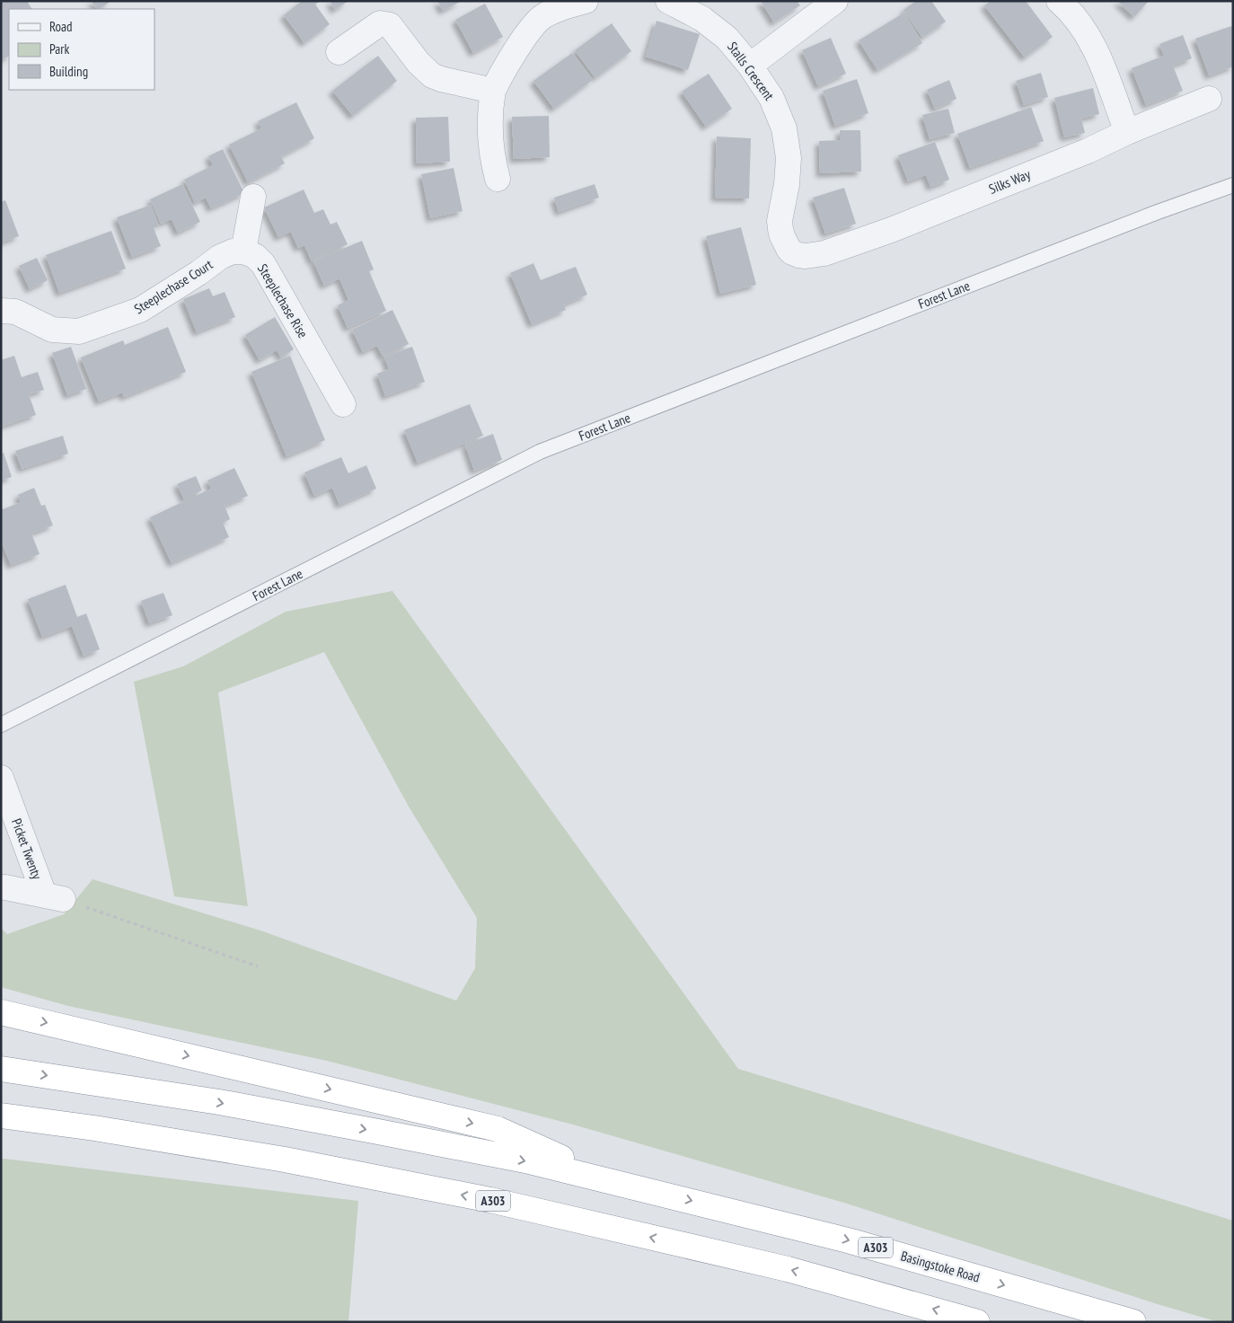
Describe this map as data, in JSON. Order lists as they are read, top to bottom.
{
  "streets": {
    "highway": ["A303", "Basingstoke Road"],
    "street": [
      "Stalls Crescent",
      "Silks Way",
      "Steeplechase Court",
      "Steeplechase Rise",
      "Picket Twenty"
    ],
    "lane": ["Forest Lane"]
  },
  "crossings": [
    ["Stalls Crescent", "Silks Way"],
    ["Steeplechase Court", "Steeplechase Rise"],
    ["A303", "Basingstoke Road"]
  ],
  "legend": ["Road", "Park", "Building"]
}
